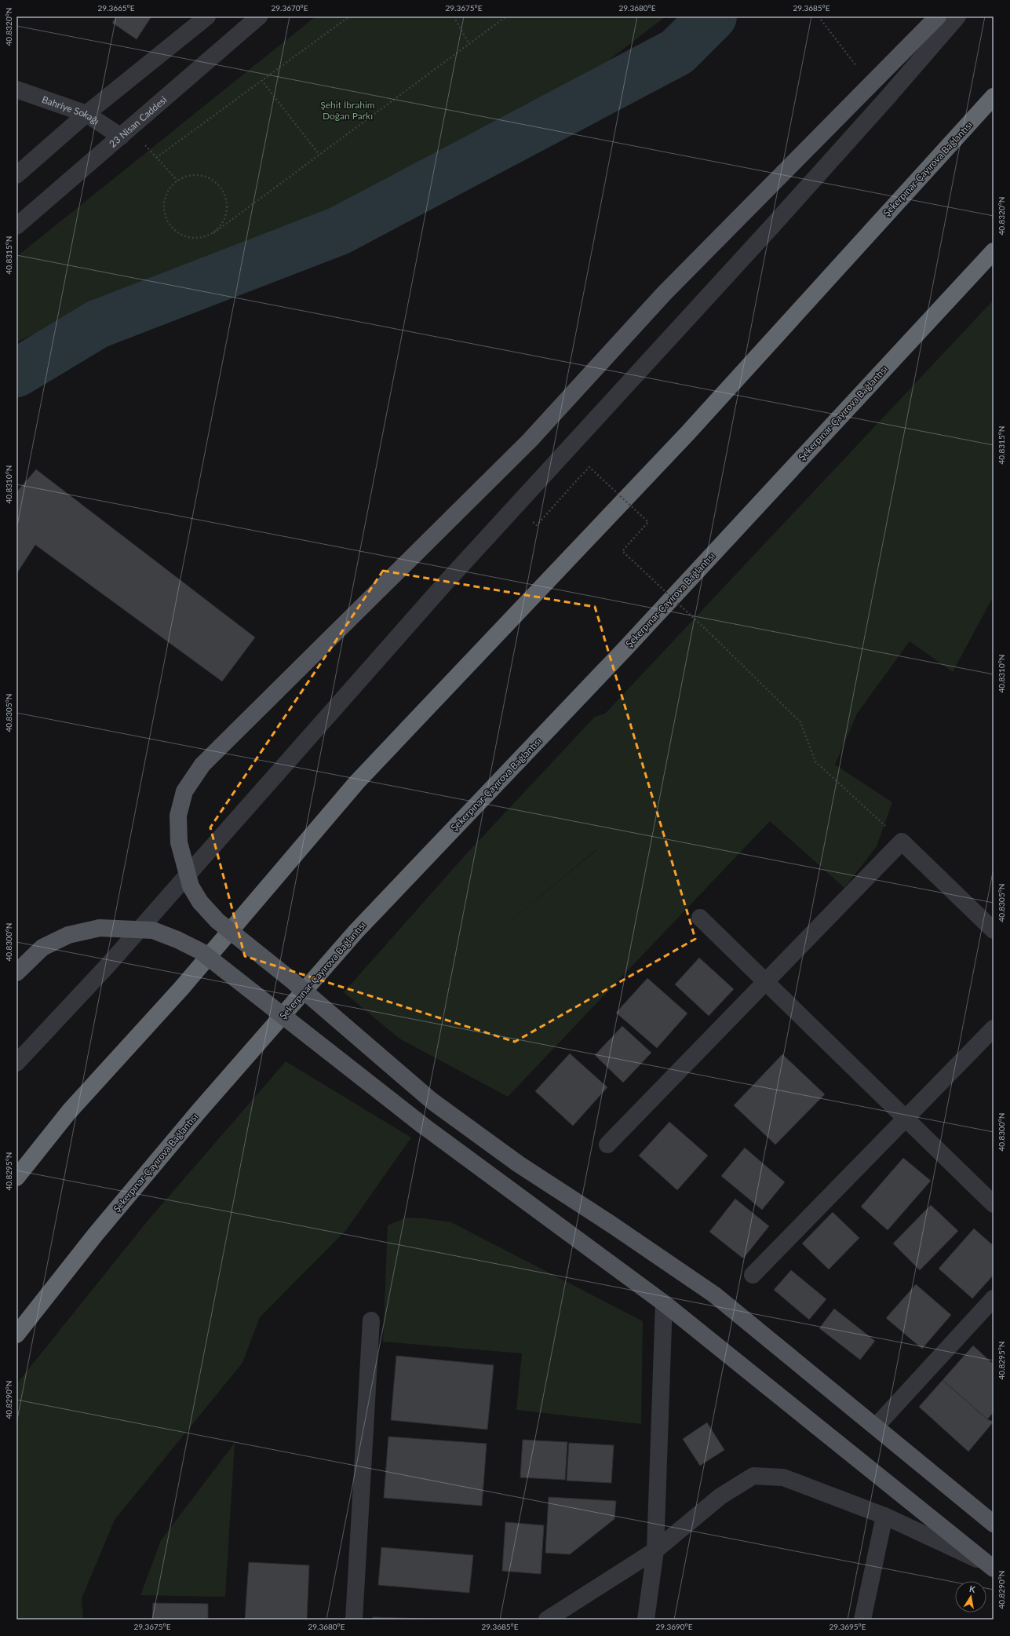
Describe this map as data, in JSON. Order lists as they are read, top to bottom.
{
  "streets": {
    "highway": ["Şekerpınar-Çayırova Bağlantısı"],
    "street": ["Bahriye Sokağı", "23 Nisan Caddesi"]
  },
  "crossings": [
    ["Bahriye Sokağı", "23 Nisan Caddesi"]
  ],
  "parks": ["Şehit İbrahim Doğan Parkı"],
  "north": "top",
  "coordinates": [
    "29.3665°E",
    "29.3670°E",
    "29.3675°E",
    "29.3680°E",
    "29.3685°E",
    "40.8320°N",
    "40.8315°N",
    "40.8310°N",
    "40.8305°N",
    "40.8300°N",
    "40.8295°N",
    "40.8290°N",
    "29.3690°E",
    "29.3695°E"
  ]
}
